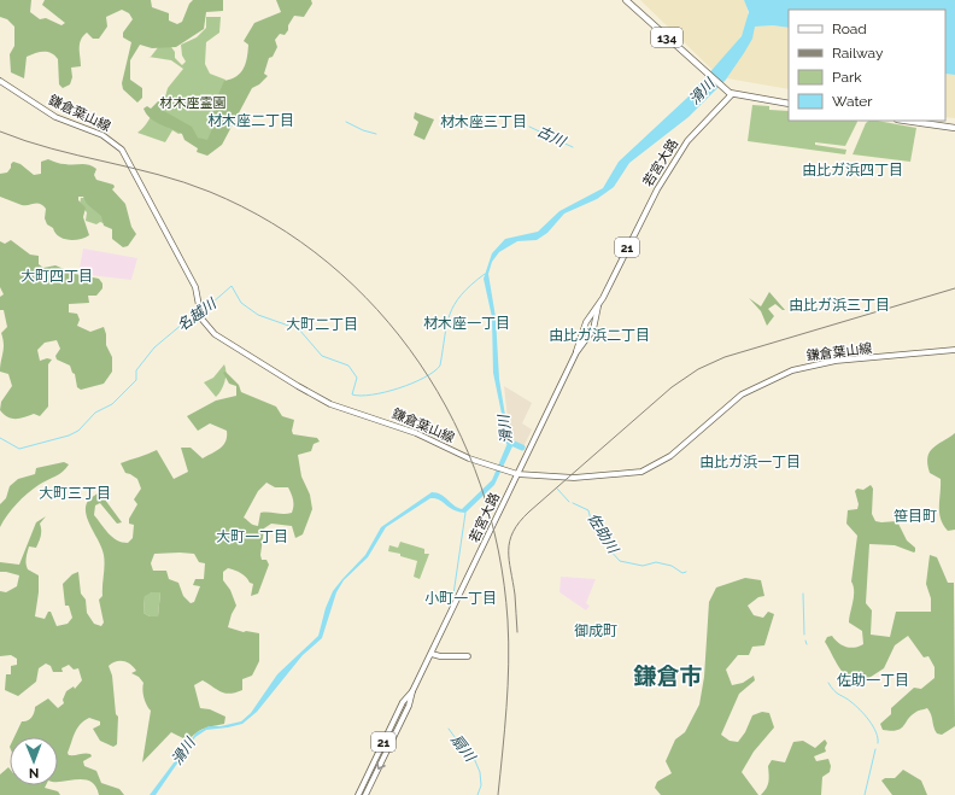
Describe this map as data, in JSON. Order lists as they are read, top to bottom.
{
  "streets": {
    "highway": ["134"],
    "main road": ["鎌倉葉山線", "若宮大路", "21"]
  },
  "crossings": [
    ["134", "若宮大路"],
    ["鎌倉葉山線", "若宮大路"]
  ],
  "districts": [
    "材木座二丁目",
    "材木座三丁目",
    "由比ガ浜四丁目",
    "大町四丁目",
    "由比ガ浜三丁目",
    "材木座一丁目",
    "大町二丁目",
    "由比ガ浜二丁目",
    "由比ガ浜一丁目",
    "大町三丁目",
    "笹目町",
    "大町一丁目",
    "小町一丁目",
    "御成町",
    "鎌倉市",
    "佐助一丁目"
  ],
  "water": [
    "滑川",
    "古川",
    "名越川",
    "佐助川",
    "扇川"
  ],
  "parks": ["材木座霊園"],
  "legend": [
    "Road",
    "Railway",
    "Park",
    "Water"
  ],
  "north": "bottom"
}
